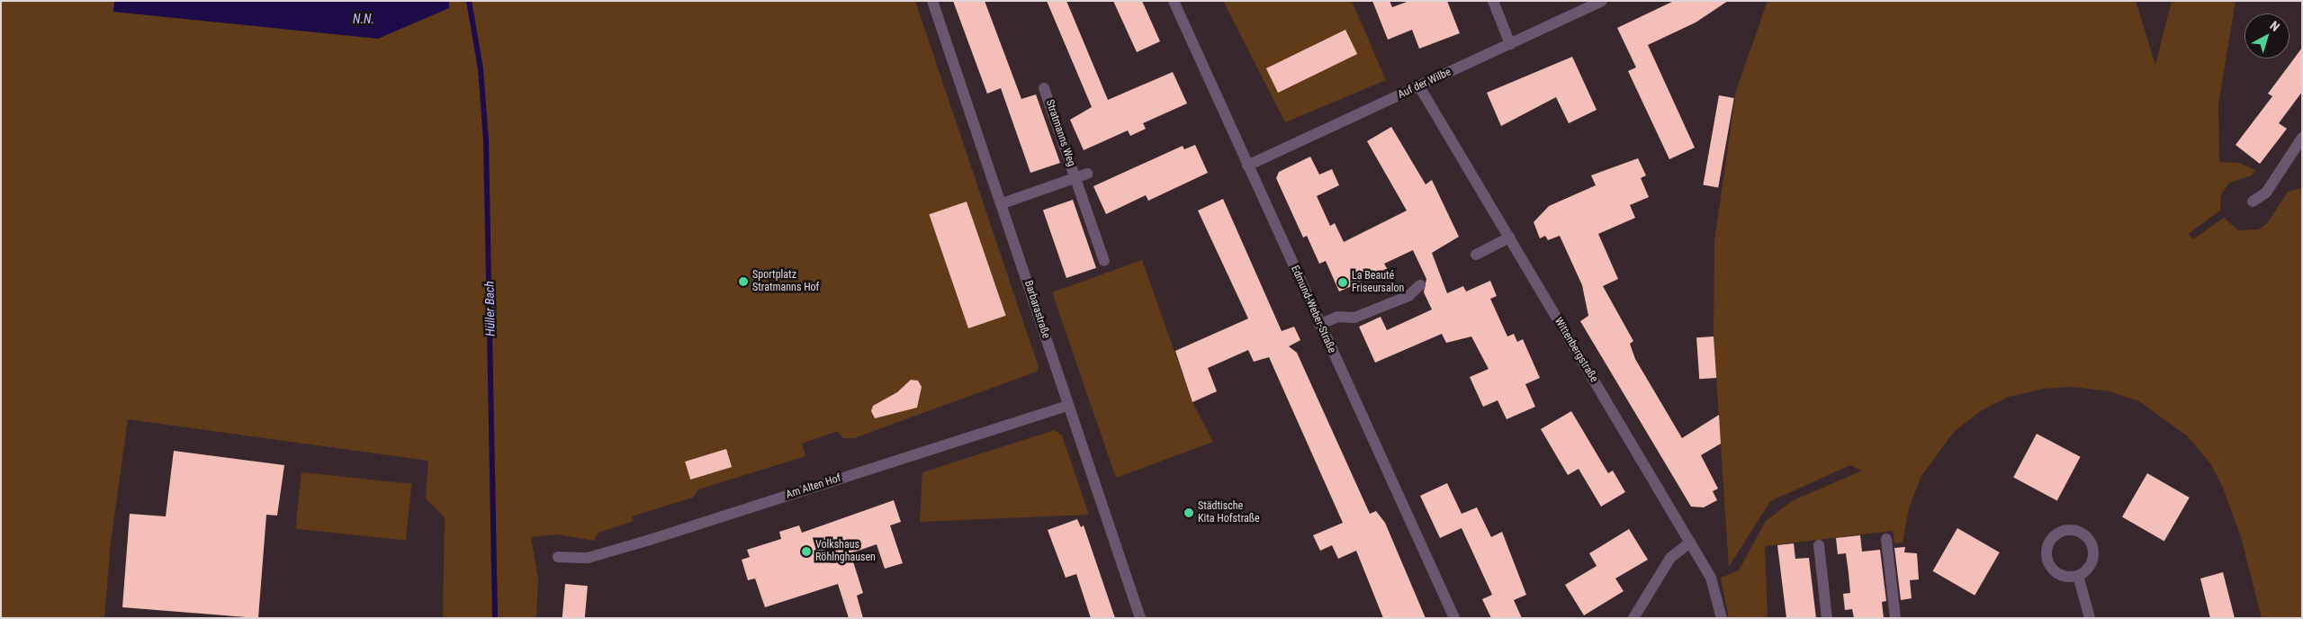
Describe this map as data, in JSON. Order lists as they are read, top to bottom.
{
  "streets": {
    "street": [
      "Auf der Wilbe",
      "Stratmanns Weg",
      "Barbarastraße",
      "Edmund-Weber-Straße",
      "Wittenbergstraße",
      "Am Alten Hof"
    ]
  },
  "crossings": [
    ["Auf der Wilbe", "Edmund-Weber-Straße"],
    ["Auf der Wilbe", "Wittenbergstraße"],
    ["Stratmanns Weg", "Barbarastraße"],
    ["Barbarastraße", "Am Alten Hof"]
  ],
  "water": ["N.N.", "Hüller Bach"],
  "places": [
    "Sportplatz Stratmanns Hof",
    "La Beauté Friseursalon",
    "Städtische Kita Hofstraße",
    "Volkshaus Röhlnghausen"
  ],
  "north": "top right"
}
